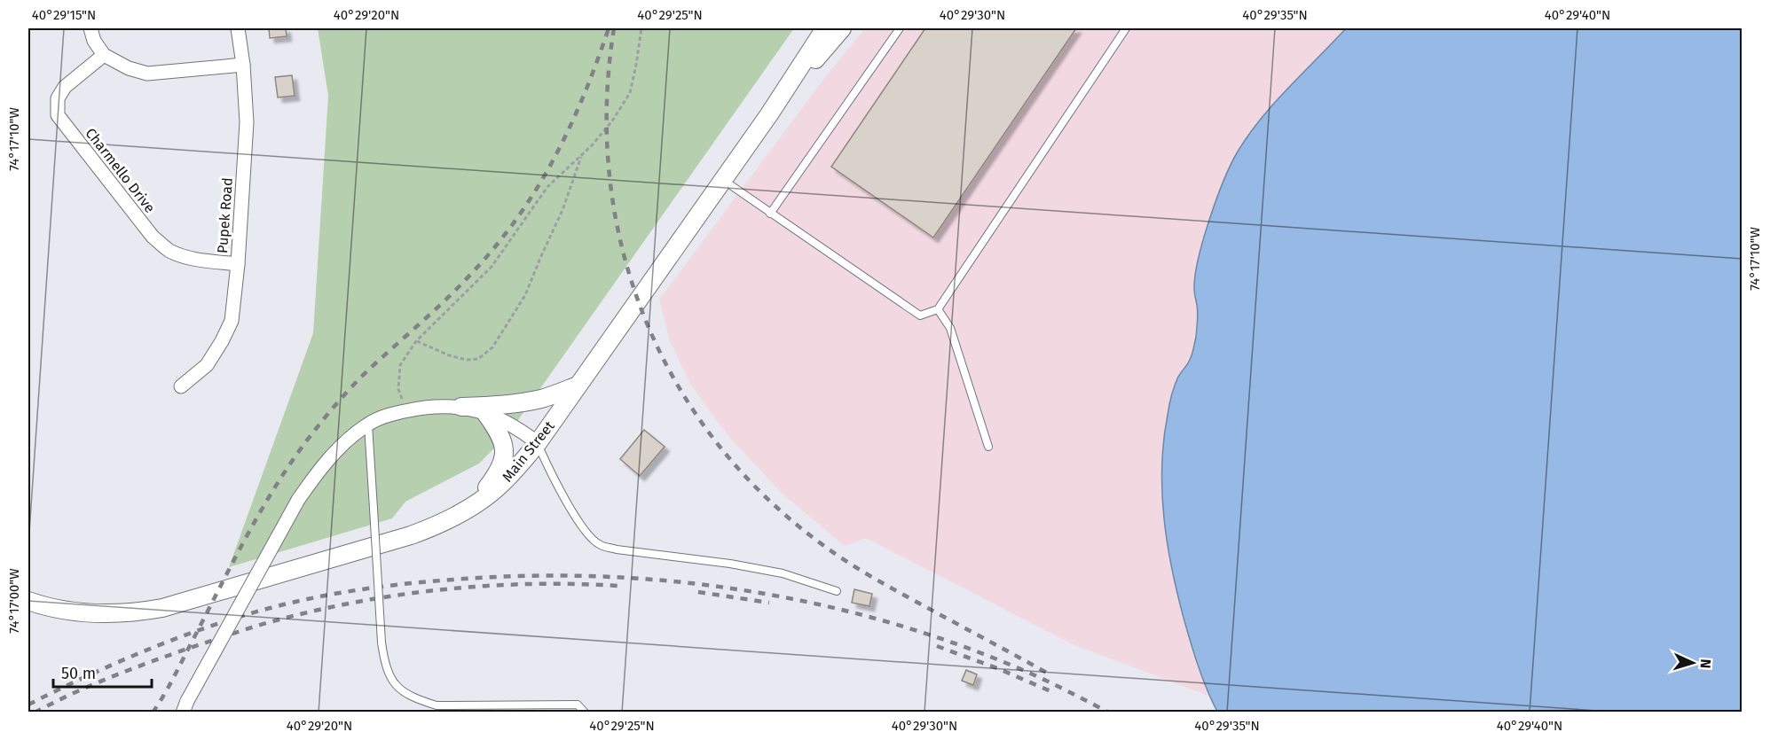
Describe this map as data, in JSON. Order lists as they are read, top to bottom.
{
  "streets": {
    "main road": ["Main Street"],
    "street": ["Charmello Drive", "Pupek Road"]
  },
  "crossings": [
    ["Charmello Drive", "Pupek Road"]
  ],
  "scale_bar": "50 m",
  "north": "right",
  "coordinates": [
    "40°29'15\"N",
    "40°29'20\"N",
    "40°29'25\"N",
    "40°29'30\"N",
    "40°29'35\"N",
    "40°29'40\"N",
    "74°17'10\"W",
    "74°17'00\"W"
  ]
}
